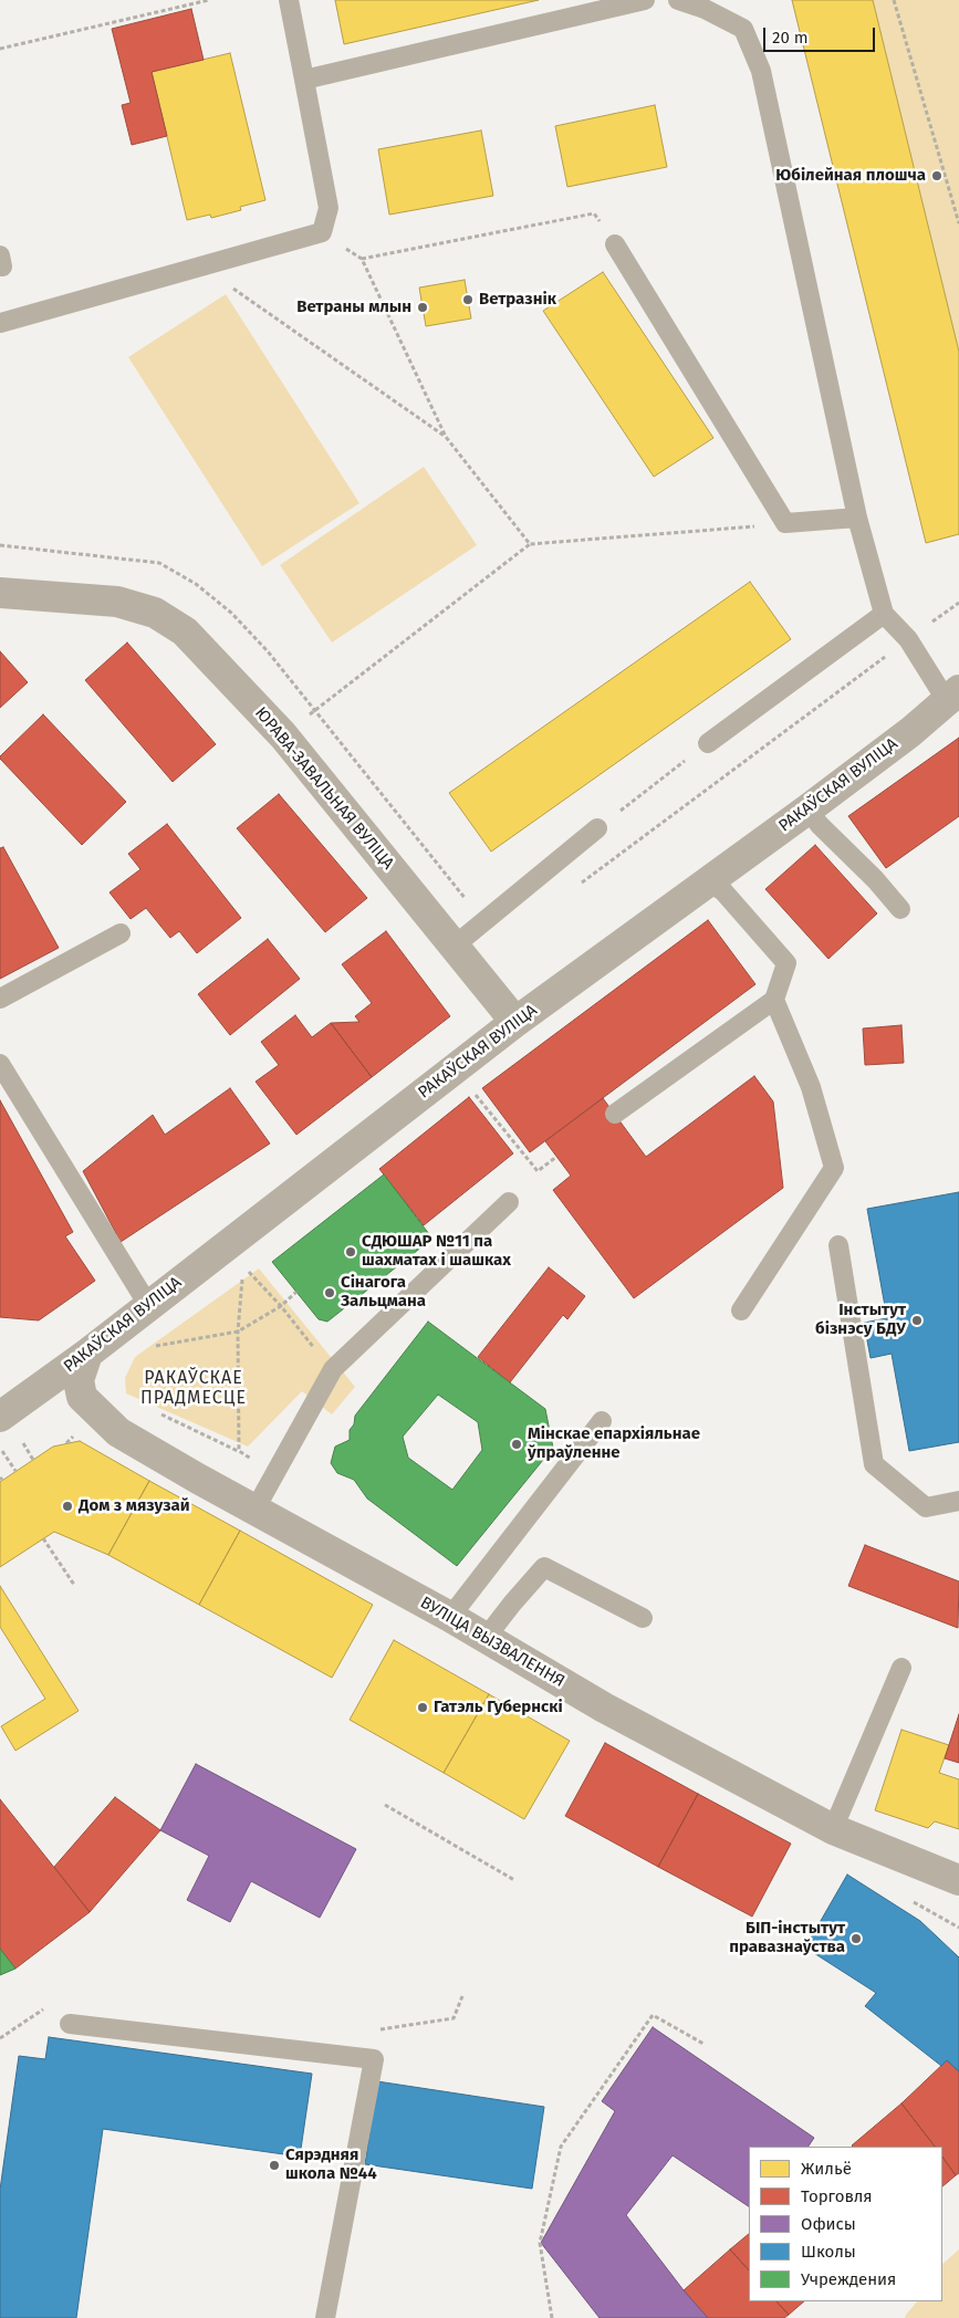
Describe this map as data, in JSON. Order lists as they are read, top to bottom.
{
  "streets": {
    "street": ["РАКАЎСКАЯ ВУЛІЦА", "ЮРАВА-ЗАВАЛЬНАЯ ВУЛІЦА", "ВУЛІЦА ВЫЗВАЛЕННЯ"]
  },
  "crossings": [
    ["РАКАЎСКАЯ ВУЛІЦА", "ЮРАВА-ЗАВАЛЬНАЯ ВУЛІЦА"],
    ["РАКАЎСКАЯ ВУЛІЦА", "ВУЛІЦА ВЫЗВАЛЕННЯ"]
  ],
  "districts": ["РАКАЎСКАЕ ПРАДМЕСЦЕ"],
  "places": [
    "Юбілейная плошча",
    "Ветразнік",
    "Ветраны млын",
    "СДЮШАР №11 па шахматах і шашках",
    "Сінагога Зальцмана",
    "Інстытут бізнэсу БДУ",
    "Мінскае епархіяльнае ўпраўленне",
    "Дом з мязузай",
    "Гатэль Губернскі",
    "БІП-інстытут правазнаўства",
    "Сярэдняя школа №44"
  ],
  "legend": [
    "Жильё",
    "Торговля",
    "Офисы",
    "Школы",
    "Учреждения"
  ],
  "scale_bar": "20 m"
}
